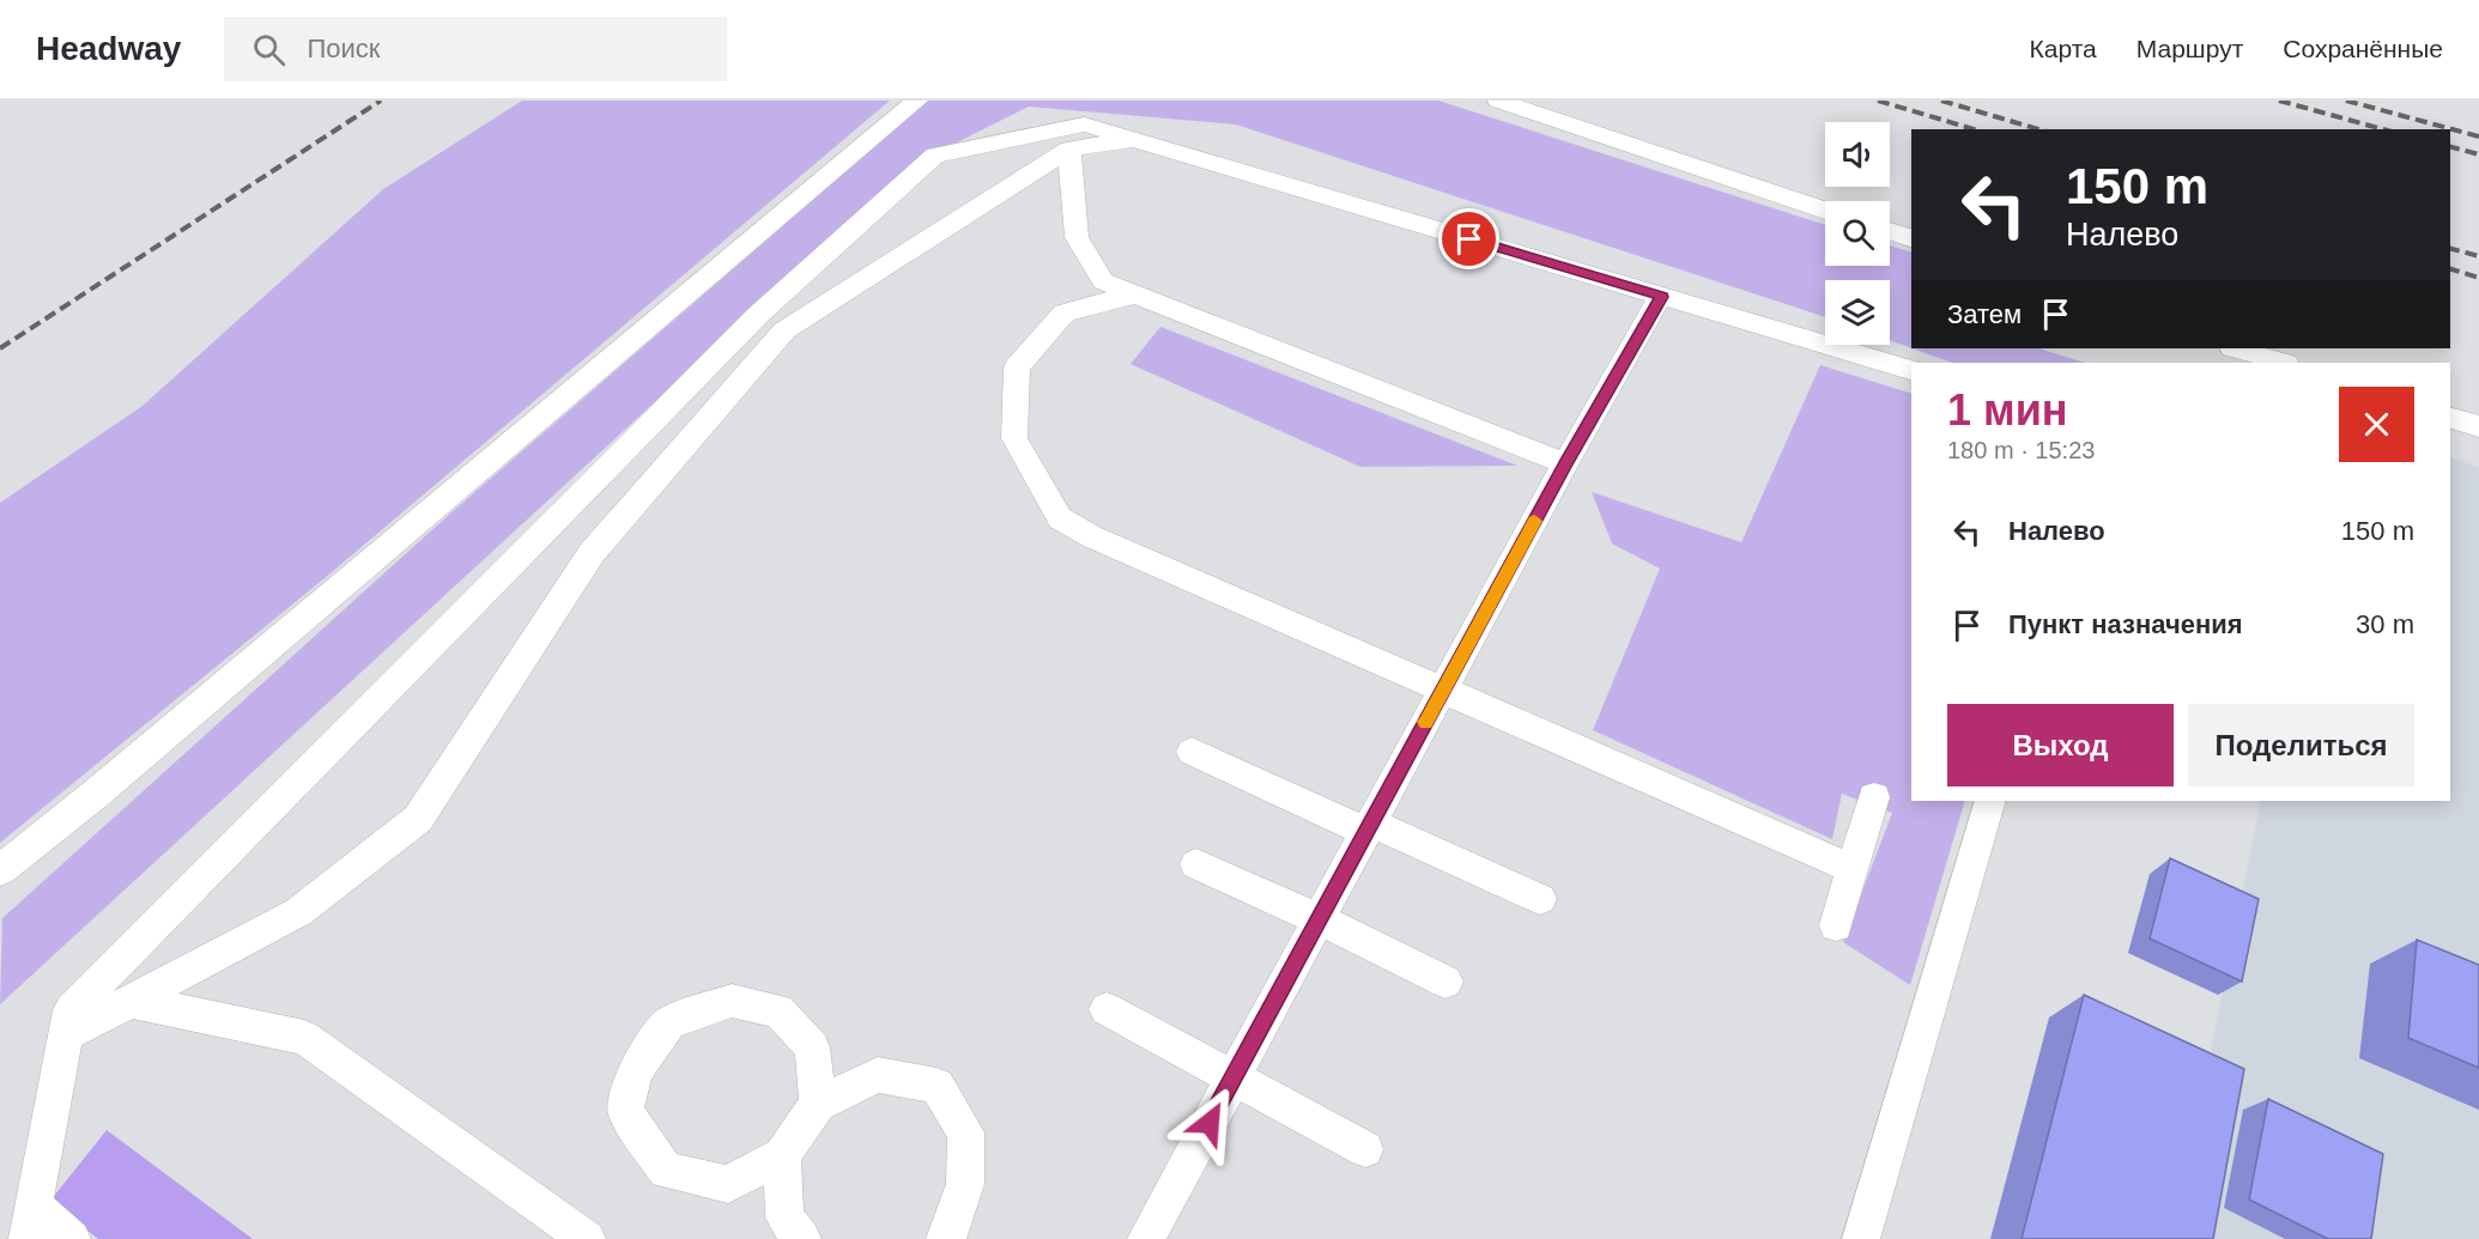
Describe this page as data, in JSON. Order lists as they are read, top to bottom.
{
  "page": {
    "header": "Headway",
    "search": "Поиск",
    "nav": ["Карта", "Маршрут", "Сохранённые"],
    "turn": ["150 m", "Налево"],
    "then": "Затем",
    "heading": ["1 мин", "180 m · 15:23"],
    "list": [
      {
        "name": "Налево",
        "value": "150 m"
      },
      {
        "name": "Пункт назначения",
        "value": "30 m"
      }
    ],
    "buttons": ["Выход", "Поделиться"]
  }
}
